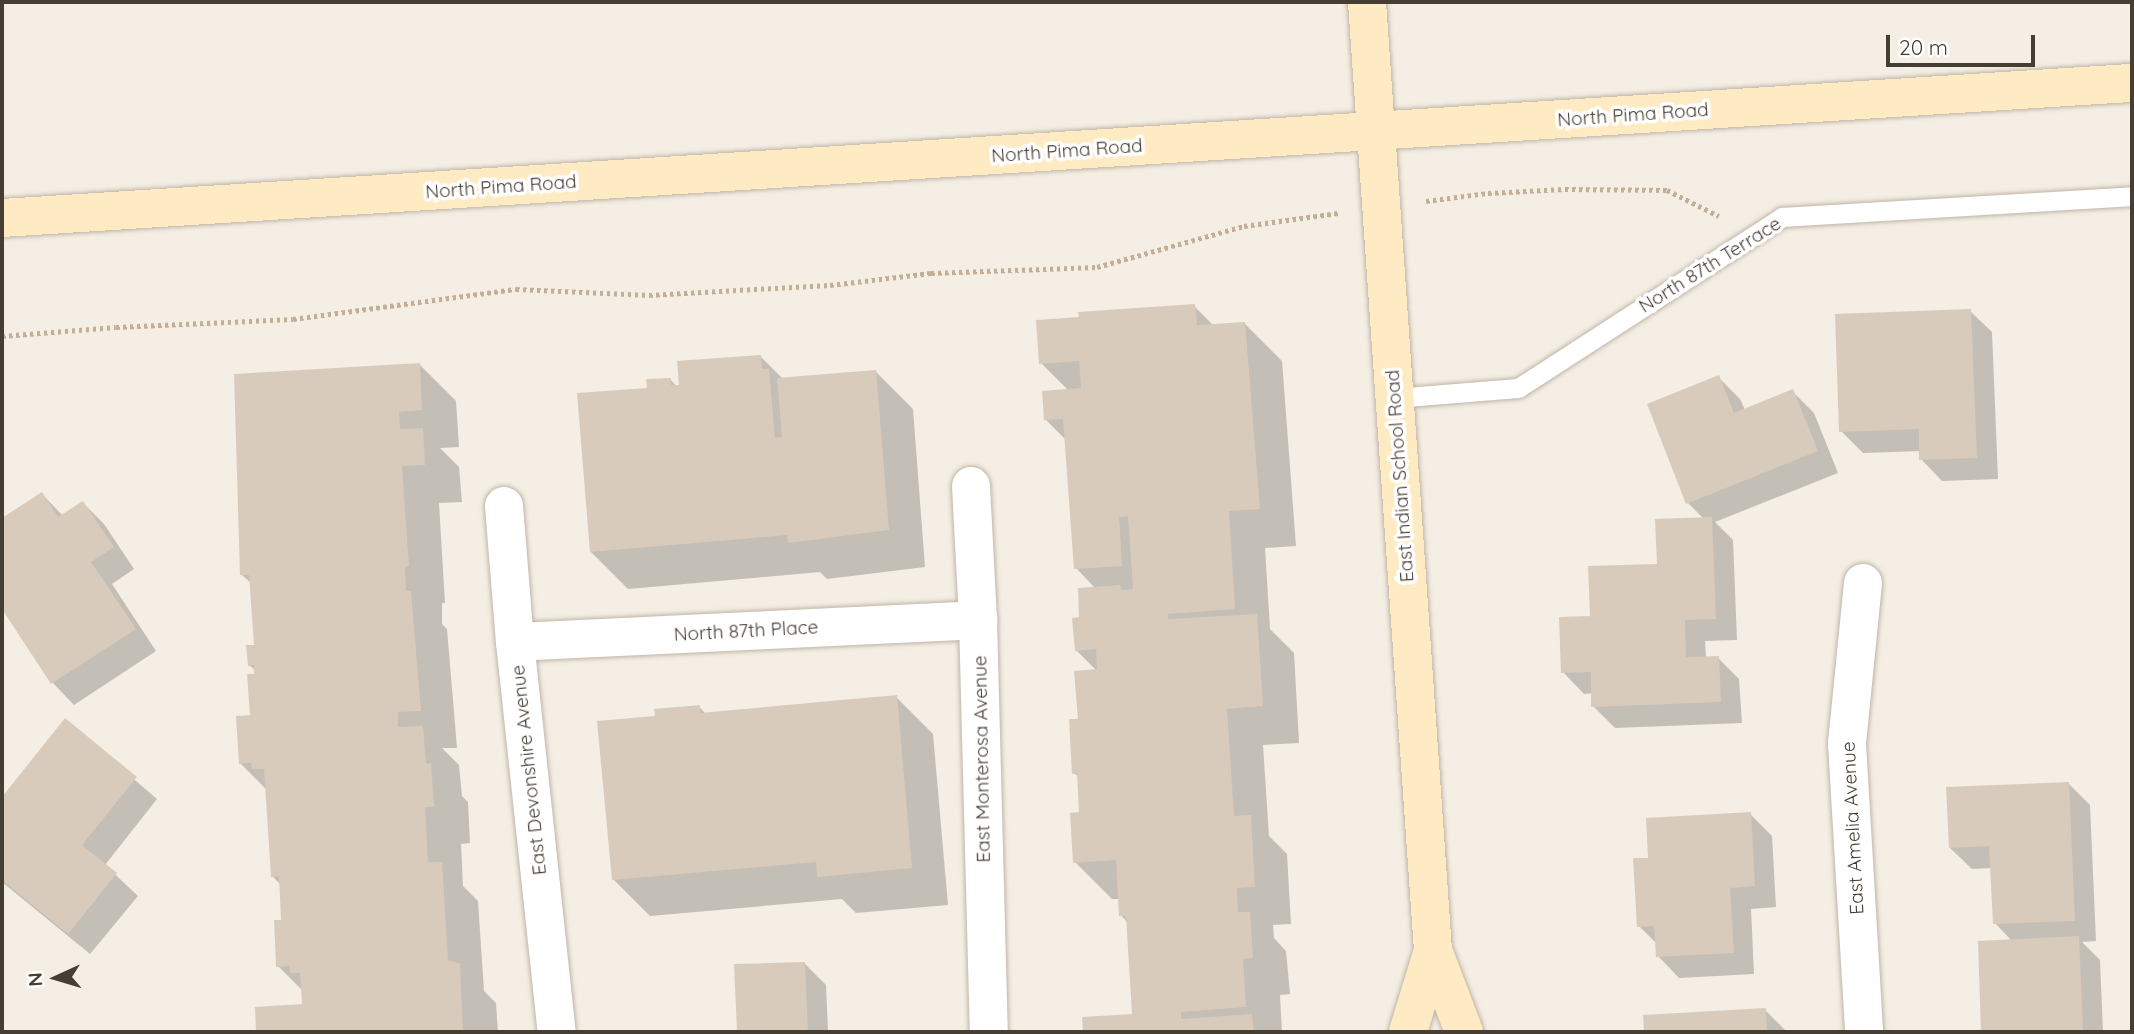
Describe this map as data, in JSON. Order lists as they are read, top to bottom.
{
  "streets": {
    "main road": ["North Pima Road", "East Indian School Road"],
    "street": [
      "North 87th Place",
      "East Monterosa Avenue",
      "East Devonshire Avenue",
      "East Amelia Avenue"
    ],
    "lane": ["North 87th Terrace"]
  },
  "crossings": [
    ["North Pima Road", "East Indian School Road"],
    ["North 87th Terrace", "East Indian School Road"],
    ["North 87th Place", "East Monterosa Avenue"],
    ["North 87th Place", "East Devonshire Avenue"]
  ],
  "scale_bar": "20 m",
  "north": "left"
}
